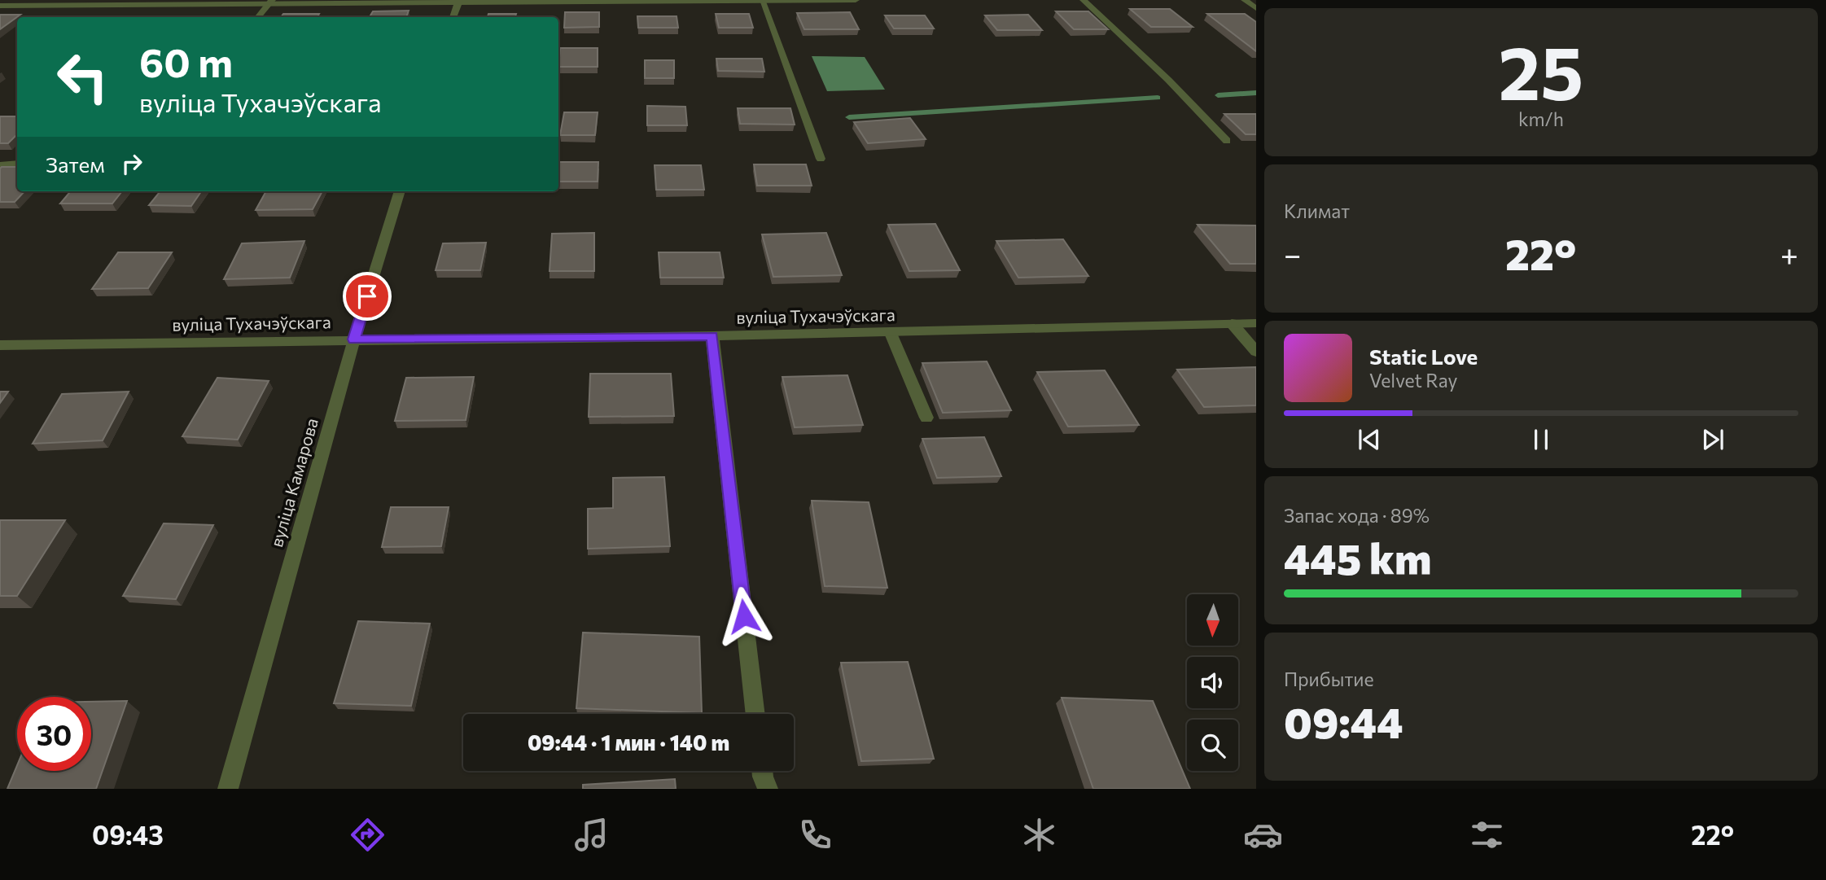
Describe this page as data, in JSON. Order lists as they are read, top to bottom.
{
  "streets": {
    "street": ["вуліца Тухачэўскага", "вуліца Камарова"]
  },
  "crossings": [
    ["вуліца Тухачэўскага", "вуліца Камарова"]
  ],
  "north": "bottom",
  "page": {
    "tile": [
      ["25", "km/h"],
      "Климат",
      ["Запас хода · 89%", "445 km"],
      ["Прибытие", "09:44"]
    ],
    "turn": ["60 m", "вуліца Тухачэўскага"],
    "then": "Затем",
    "heat": ["−", "22°", "+"],
    "song": ["Static Love", "Velvet Ray"],
    "limit": "30",
    "trip": "09:44 · 1 мин · 140 m",
    "tabs": ["09:43", "22°"]
  }
}
